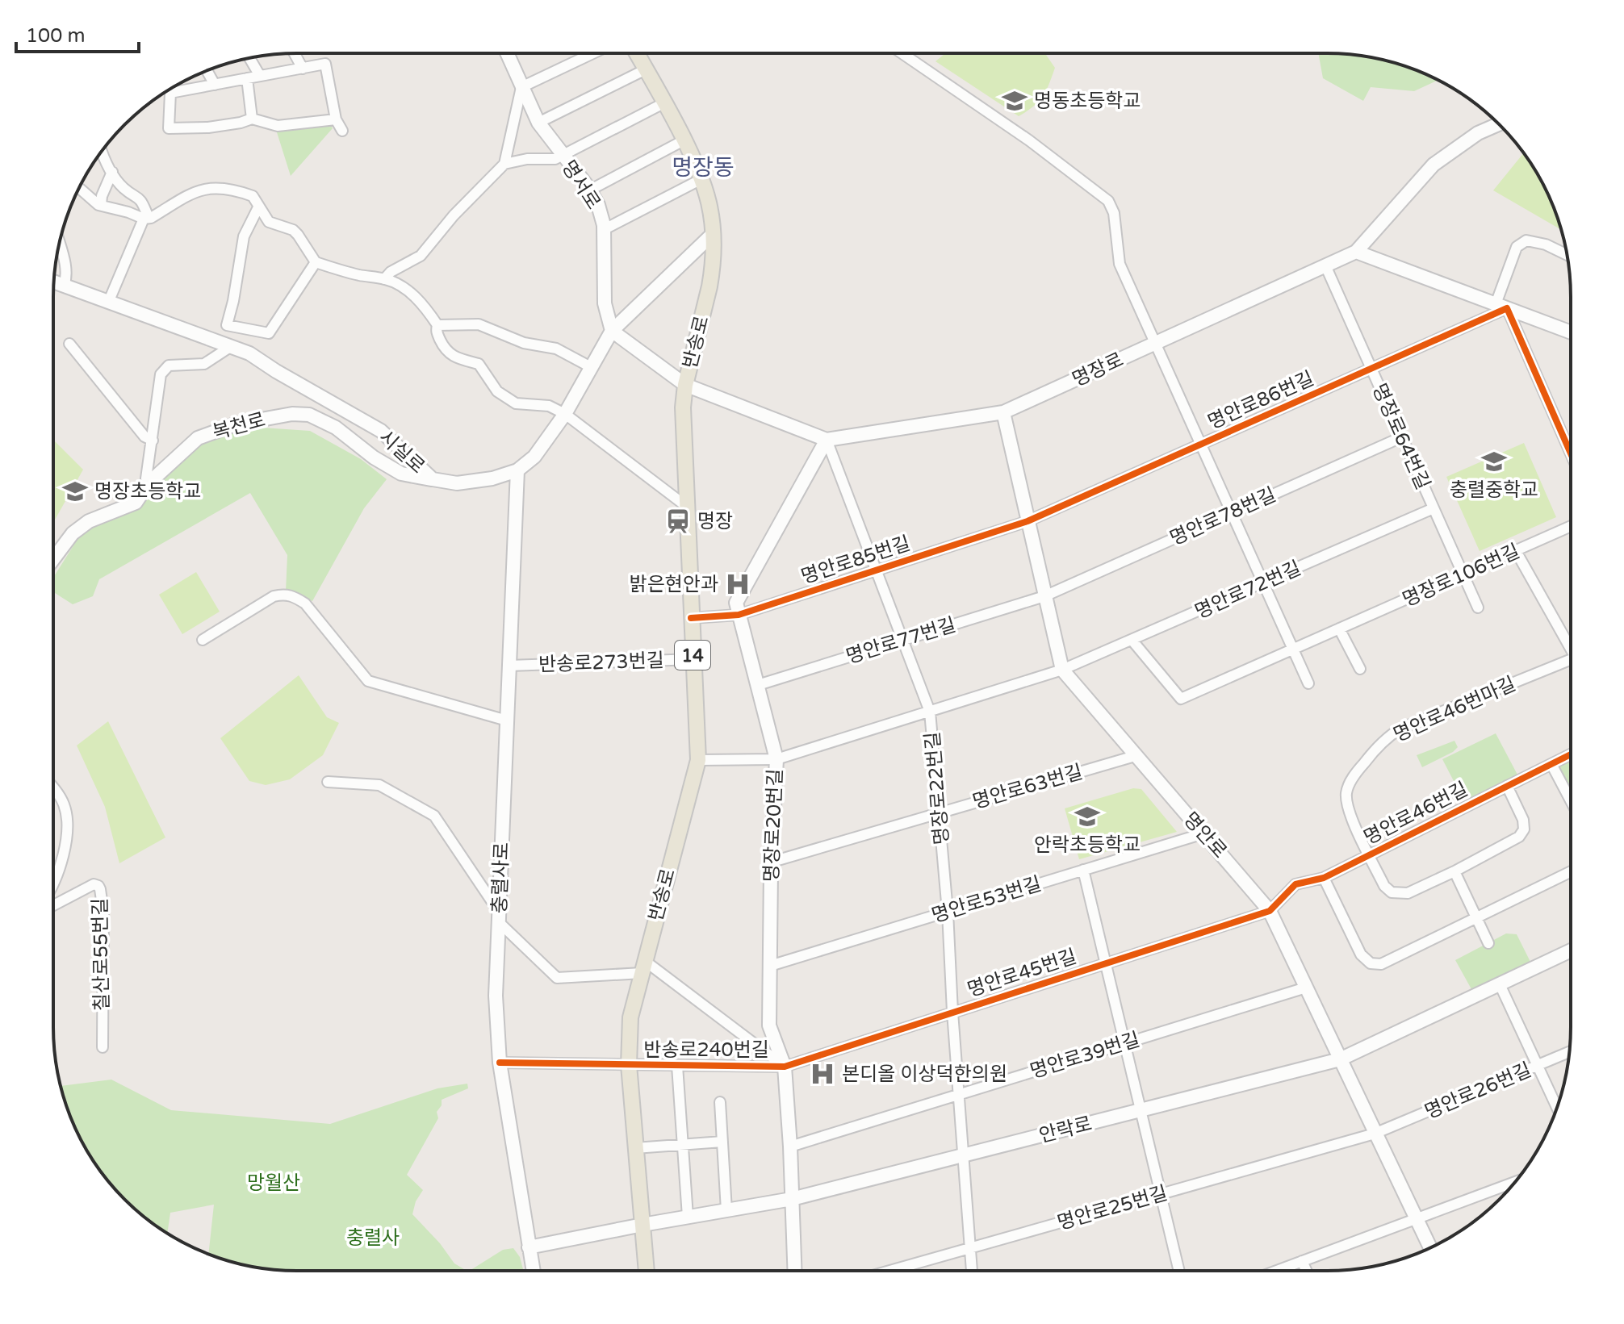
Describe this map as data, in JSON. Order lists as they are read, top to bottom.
{
  "streets": {
    "main road": [
      "명서로",
      "반송로",
      "명장로",
      "복천로",
      "시실로",
      "14",
      "명장로20번길",
      "명안로",
      "충렬사로",
      "안락로"
    ],
    "street": [
      "명안로86번길",
      "명장로64번길",
      "명안로78번길",
      "명안로85번길",
      "명장로106번길",
      "명안로72번길",
      "명안로77번길",
      "반송로273번길",
      "명안로46번마길",
      "명안로63번길",
      "명장로22번길",
      "명안로46번길",
      "명안로53번길",
      "칠산로55번길",
      "명안로45번길",
      "반송로240번길",
      "명안로39번길",
      "명안로26번길",
      "명안로25번길"
    ]
  },
  "crossings": [
    ["명서로", "시실로"],
    ["반송로", "시실로"],
    ["반송로", "명안로85번길"],
    ["반송로", "명안로72번길"],
    ["반송로", "반송로273번길"],
    ["반송로", "반송로240번길"],
    ["반송로", "안락로"],
    ["명장로", "명장로64번길"],
    ["명장로", "명장로22번길"],
    ["명장로", "명장로20번길"],
    ["명장로", "명안로"],
    ["명안로86번길", "명장로64번길"],
    ["명안로86번길", "명안로85번길"],
    ["명안로86번길", "명안로"],
    ["복천로", "시실로"],
    ["명장로64번길", "명안로78번길"],
    ["명장로64번길", "명장로106번길"],
    ["명장로64번길", "명안로72번길"],
    ["시실로", "충렬사로"],
    ["명안로78번길", "명안로77번길"],
    ["명안로78번길", "명안로"],
    ["명안로85번길", "명장로22번길"],
    ["명안로85번길", "명장로20번길"],
    ["명안로85번길", "명안로"],
    ["명장로106번길", "명안로72번길"],
    ["명안로72번길", "명장로22번길"],
    ["명안로72번길", "명장로20번길"],
    ["명안로72번길", "명안로"],
    ["명안로77번길", "명장로22번길"],
    ["명안로77번길", "명장로20번길"],
    ["명안로77번길", "명안로"],
    ["반송로273번길", "충렬사로"],
    ["명안로46번마길", "명안로46번길"],
    ["명안로63번길", "명장로22번길"],
    ["명안로63번길", "명장로20번길"],
    ["명안로63번길", "명안로"],
    ["명장로22번길", "명장로20번길"],
    ["명장로22번길", "명안로53번길"],
    ["명장로22번길", "명안로45번길"],
    ["명장로22번길", "명안로39번길"],
    ["명장로22번길", "안락로"],
    ["명장로22번길", "명안로25번길"],
    ["명안로46번길", "명안로"],
    ["명안로46번길", "명안로45번길"],
    ["명장로20번길", "명안로53번길"],
    ["명장로20번길", "명안로45번길"],
    ["명장로20번길", "반송로240번길"],
    ["명장로20번길", "명안로39번길"],
    ["명장로20번길", "안락로"],
    ["명안로", "명안로53번길"],
    ["명안로", "명안로45번길"],
    ["명안로", "명안로39번길"],
    ["명안로", "명안로26번길"],
    ["명안로", "안락로"],
    ["명안로", "명안로25번길"],
    ["충렬사로", "반송로240번길"],
    ["충렬사로", "안락로"],
    ["명안로45번길", "반송로240번길"],
    ["명안로26번길", "명안로25번길"]
  ],
  "districts": ["명장동"],
  "parks": ["망월산", "충렬사"],
  "places": {
    "school or university": [
      "명동초등학교",
      "충렬중학교",
      "명장초등학교",
      "안락초등학교"
    ],
    "station": ["명장"],
    "hospital": ["밝은현안과", "본디올 이상덕한의원"]
  },
  "scale_bar": "100 m"
}
